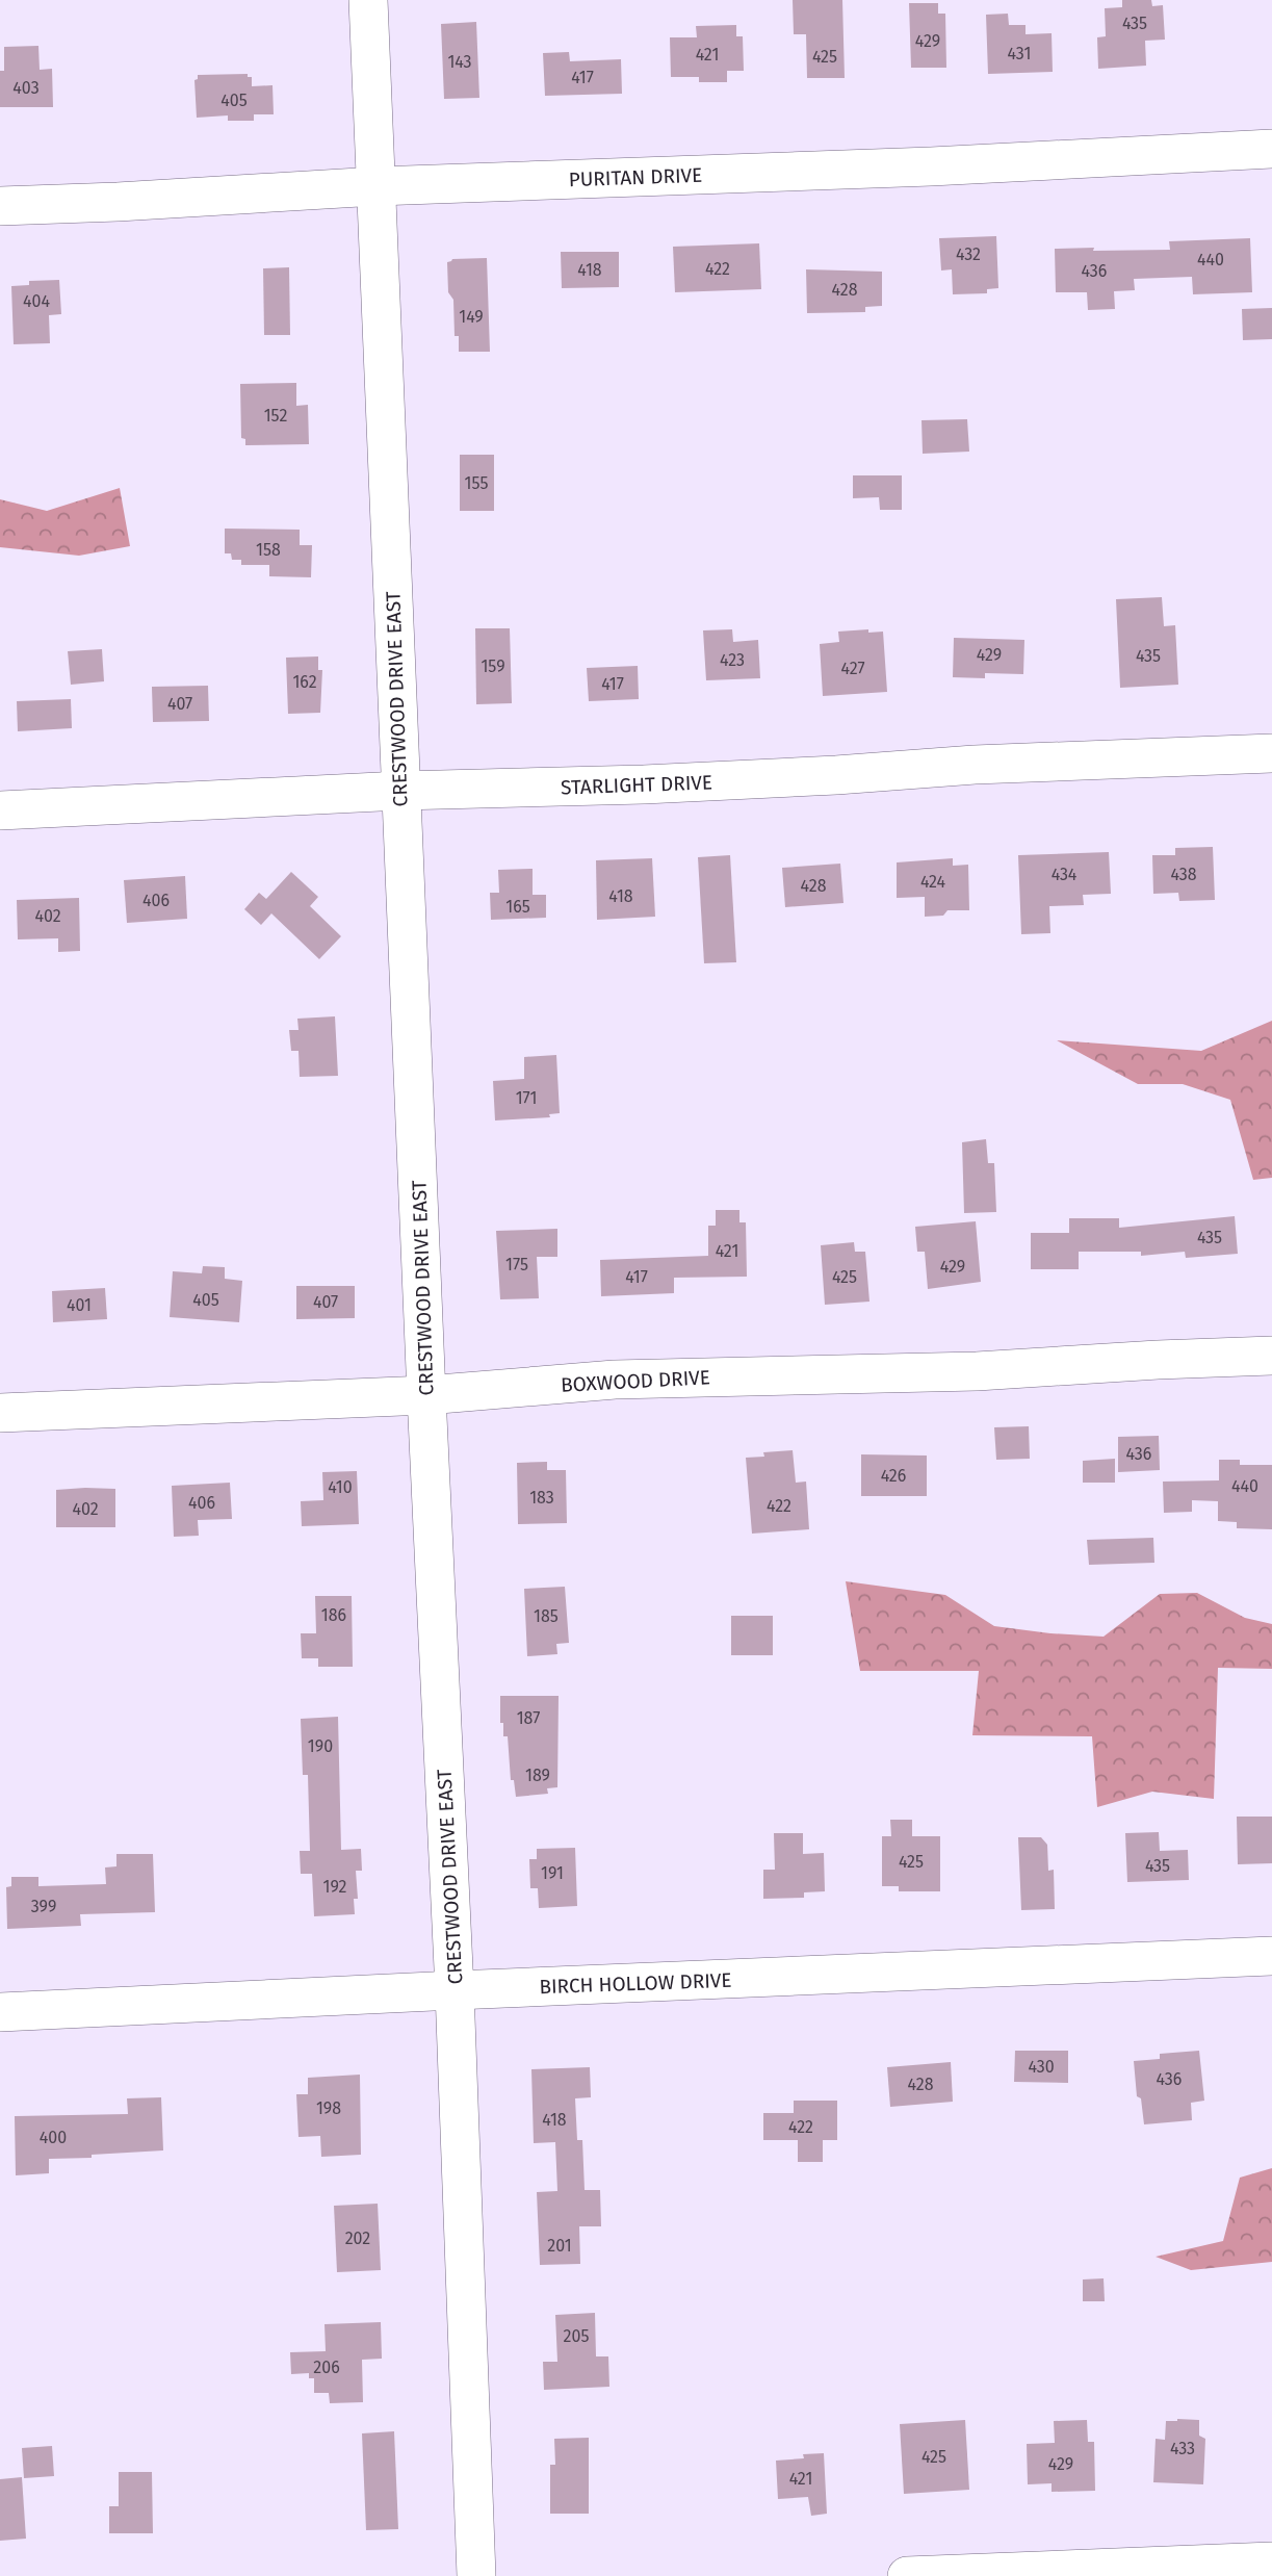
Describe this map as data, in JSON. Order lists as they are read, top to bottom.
{
  "streets": {
    "street": [
      "PURITAN DRIVE",
      "CRESTWOOD DRIVE EAST",
      "STARLIGHT DRIVE",
      "BOXWOOD DRIVE",
      "BIRCH HOLLOW DRIVE"
    ]
  },
  "crossings": [
    ["PURITAN DRIVE", "CRESTWOOD DRIVE EAST"],
    ["CRESTWOOD DRIVE EAST", "STARLIGHT DRIVE"],
    ["CRESTWOOD DRIVE EAST", "BOXWOOD DRIVE"],
    ["CRESTWOOD DRIVE EAST", "BIRCH HOLLOW DRIVE"]
  ],
  "house_numbers": [
    "435",
    "429",
    "431",
    "421",
    "425",
    "143",
    "417",
    "403",
    "405",
    "432",
    "440",
    "422",
    "418",
    "436",
    "428",
    "404",
    "149",
    "152",
    "155",
    "158",
    "429",
    "435",
    "423",
    "159",
    "427",
    "162",
    "417",
    "407",
    "434",
    "438",
    "424",
    "428",
    "418",
    "406",
    "165",
    "402",
    "171",
    "435",
    "421",
    "175",
    "429",
    "417",
    "425",
    "405",
    "407",
    "401",
    "436",
    "426",
    "440",
    "410",
    "183",
    "406",
    "422",
    "402",
    "186",
    "185",
    "187",
    "190",
    "189",
    "425",
    "435",
    "191",
    "192",
    "399",
    "430",
    "436",
    "428",
    "198",
    "418",
    "422",
    "400",
    "202",
    "201",
    "205",
    "206",
    "433",
    "425",
    "429",
    "421"
  ]
}
